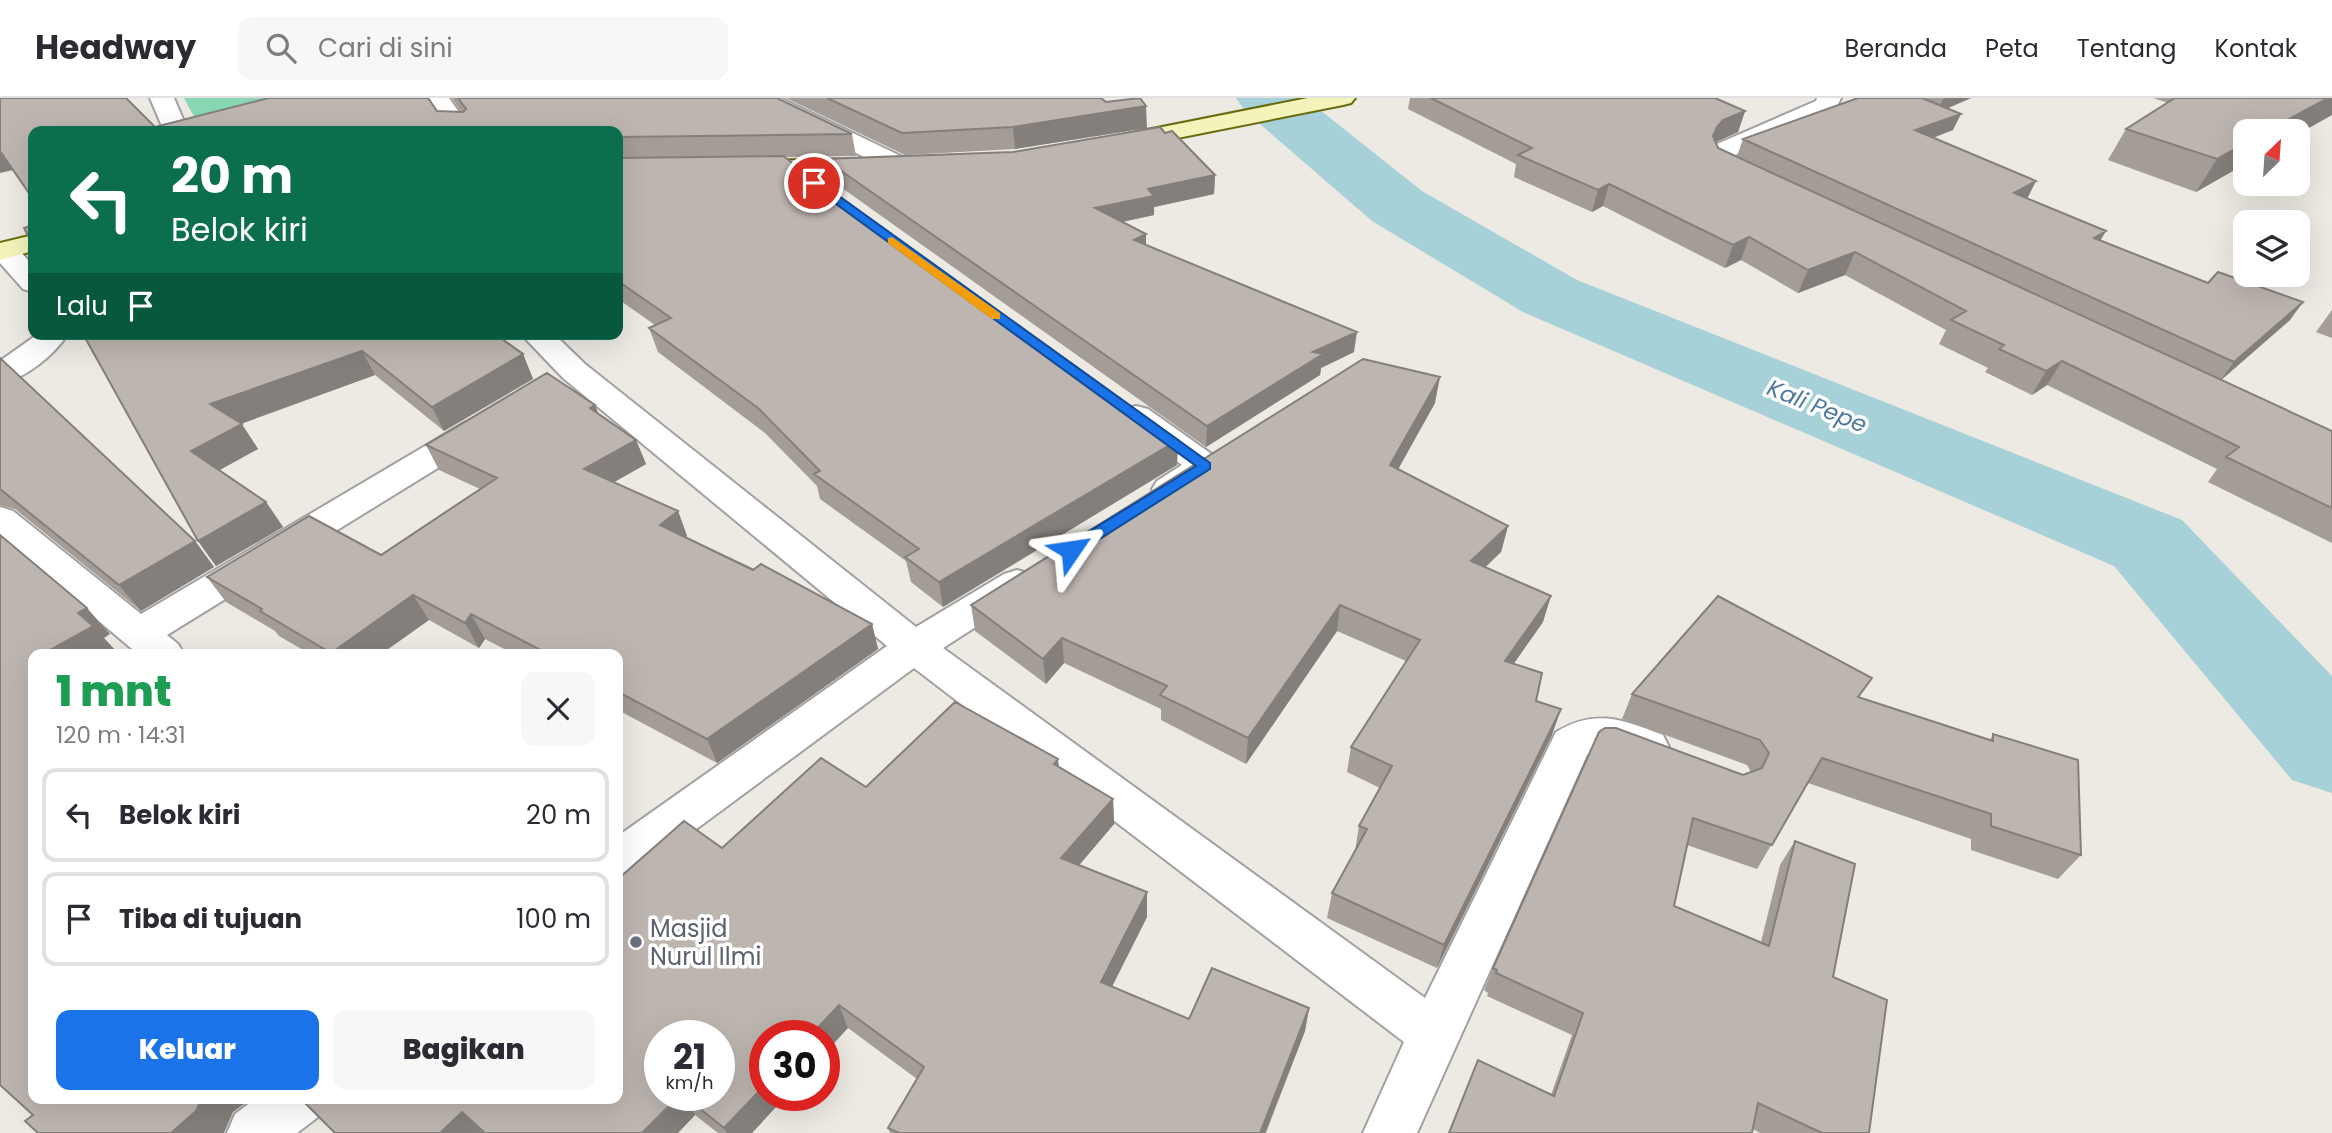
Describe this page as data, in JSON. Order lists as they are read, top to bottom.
{
  "water": ["Kali Pepe"],
  "places": ["Masjid Nurul Ilmi"],
  "north": "top right",
  "page": {
    "header": "Headway",
    "search": "Cari di sini",
    "nav": [
      "Beranda",
      "Peta",
      "Tentang",
      "Kontak"
    ],
    "turn": ["20 m", "Belok kiri"],
    "then": "Lalu",
    "heading": ["1 mnt", "120 m · 14:31"],
    "list": [
      {
        "name": "Belok kiri",
        "value": "20 m"
      },
      {
        "name": "Tiba di tujuan",
        "value": "100 m"
      }
    ],
    "buttons": ["Keluar", "Bagikan"],
    "speed": "21 km/h",
    "limit": "30"
  }
}
